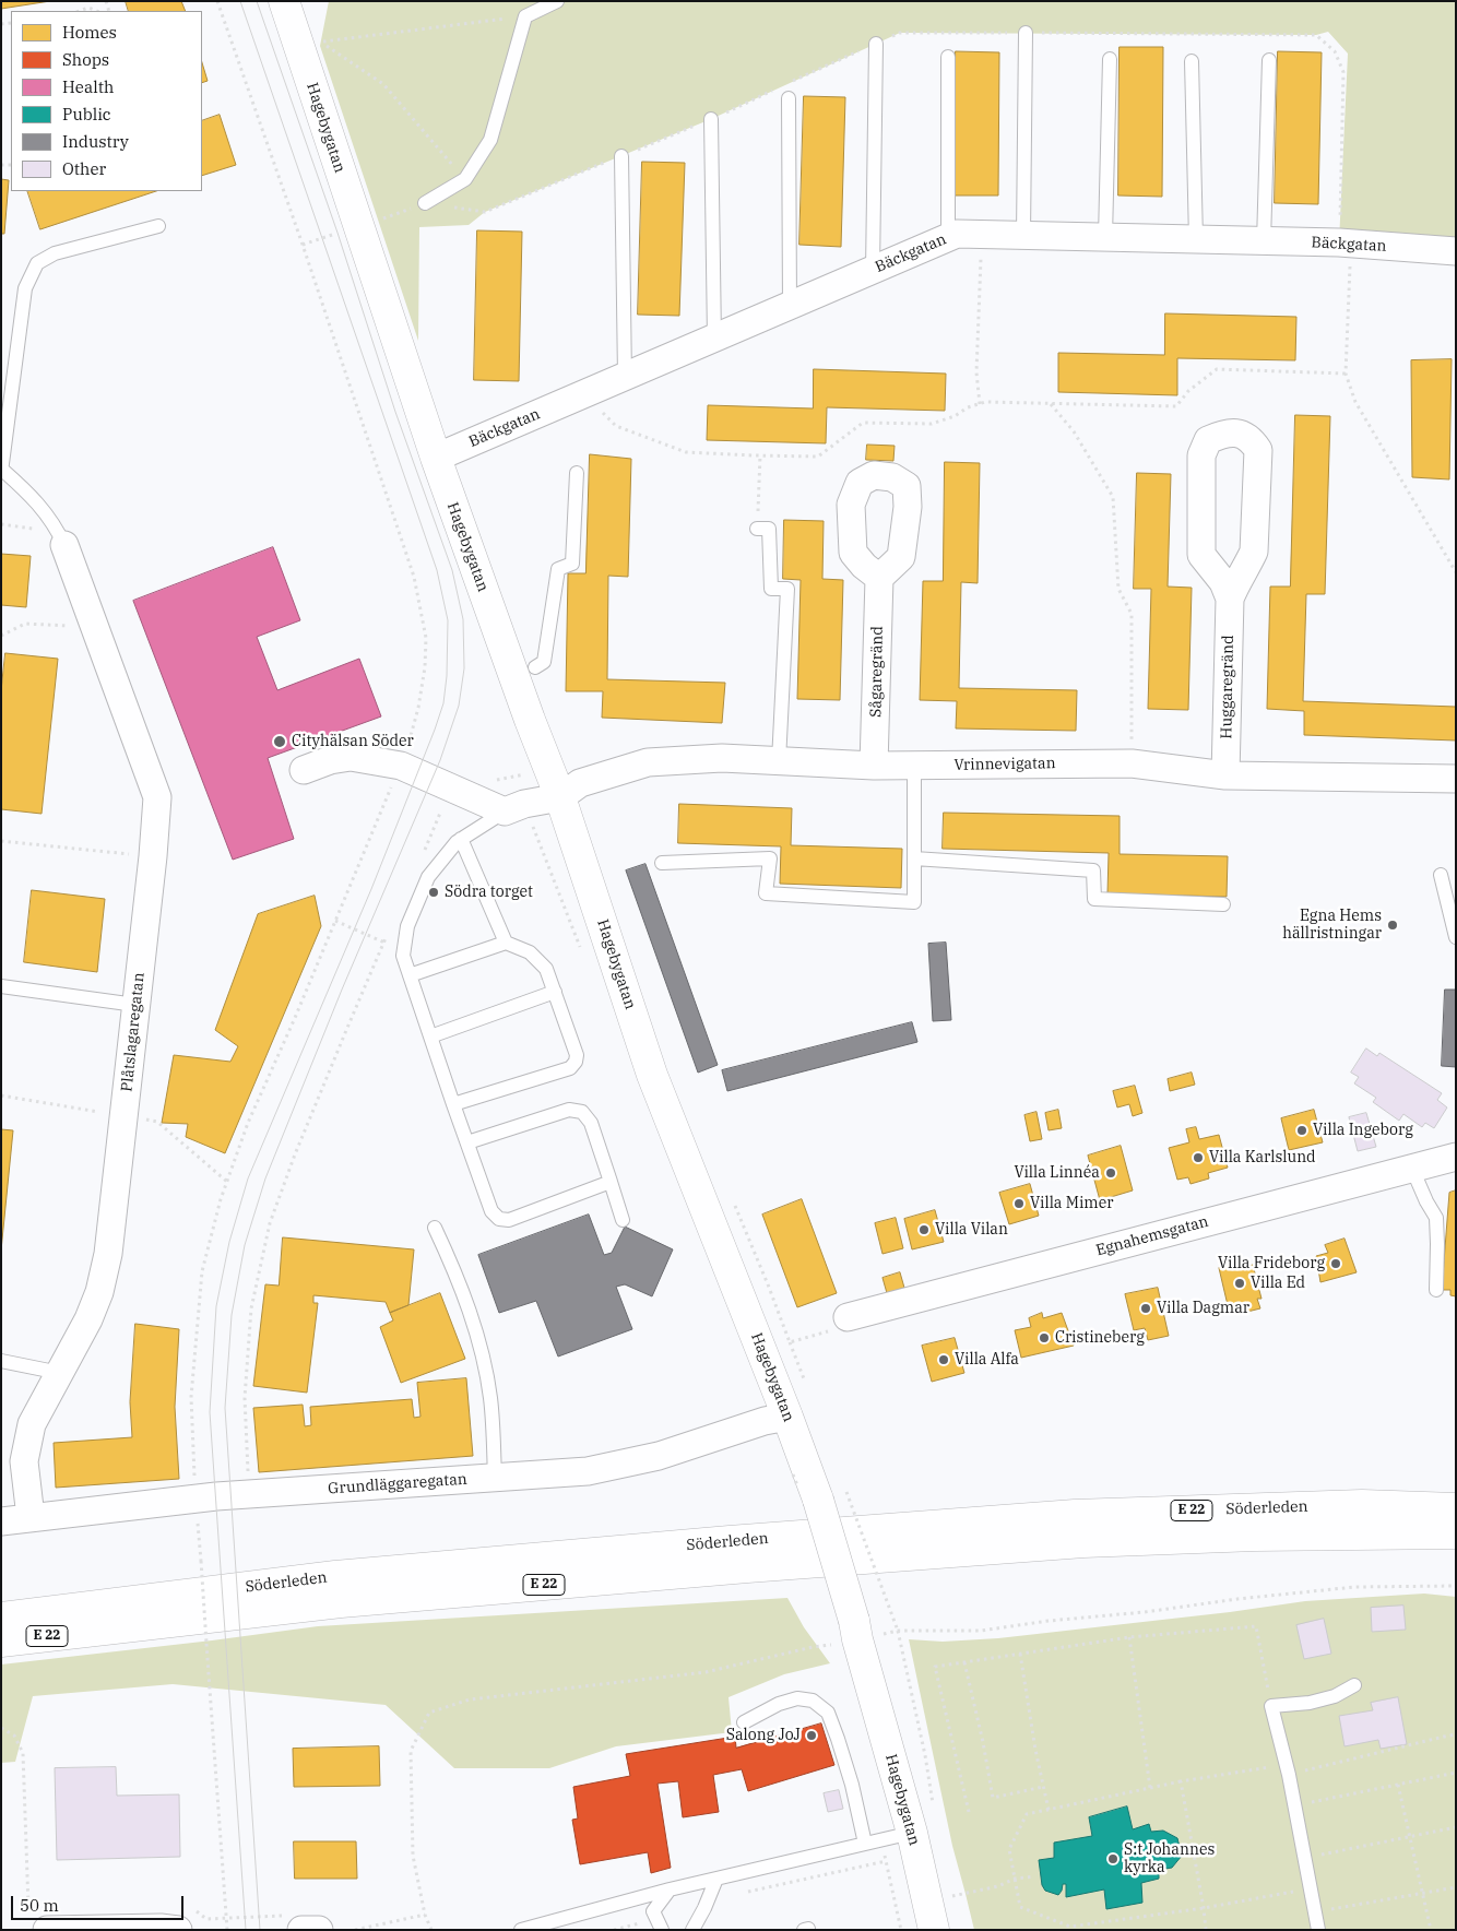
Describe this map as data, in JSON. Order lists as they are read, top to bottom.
{
  "streets": {
    "main road": ["Hagebygatan", "Söderleden", "E 22"],
    "street": [
      "Bäckgatan",
      "Sågaregränd",
      "Huggaregränd",
      "Vrinnevigatan",
      "Plåtslagaregatan",
      "Egnahemsgatan",
      "Grundläggaregatan"
    ]
  },
  "crossings": [
    ["Hagebygatan", "Bäckgatan"],
    ["Hagebygatan", "Vrinnevigatan"],
    ["Hagebygatan", "Grundläggaregatan"],
    ["Sågaregränd", "Vrinnevigatan"],
    ["Huggaregränd", "Vrinnevigatan"],
    ["Plåtslagaregatan", "Grundläggaregatan"]
  ],
  "places": [
    "Cityhälsan Söder",
    "Södra torget",
    "Egna Hems hällristningar",
    "Villa Ingeborg",
    "Villa Karlslund",
    "Villa Linnéa",
    "Villa Mimer",
    "Villa Vilan",
    "Villa Frideborg",
    "Villa Ed",
    "Villa Dagmar",
    "Cristineberg",
    "Villa Alfa",
    "Salong JoJ",
    "S:t Johannes kyrka"
  ],
  "legend": [
    "Homes",
    "Shops",
    "Health",
    "Public",
    "Industry",
    "Other"
  ],
  "scale_bar": "50 m"
}
